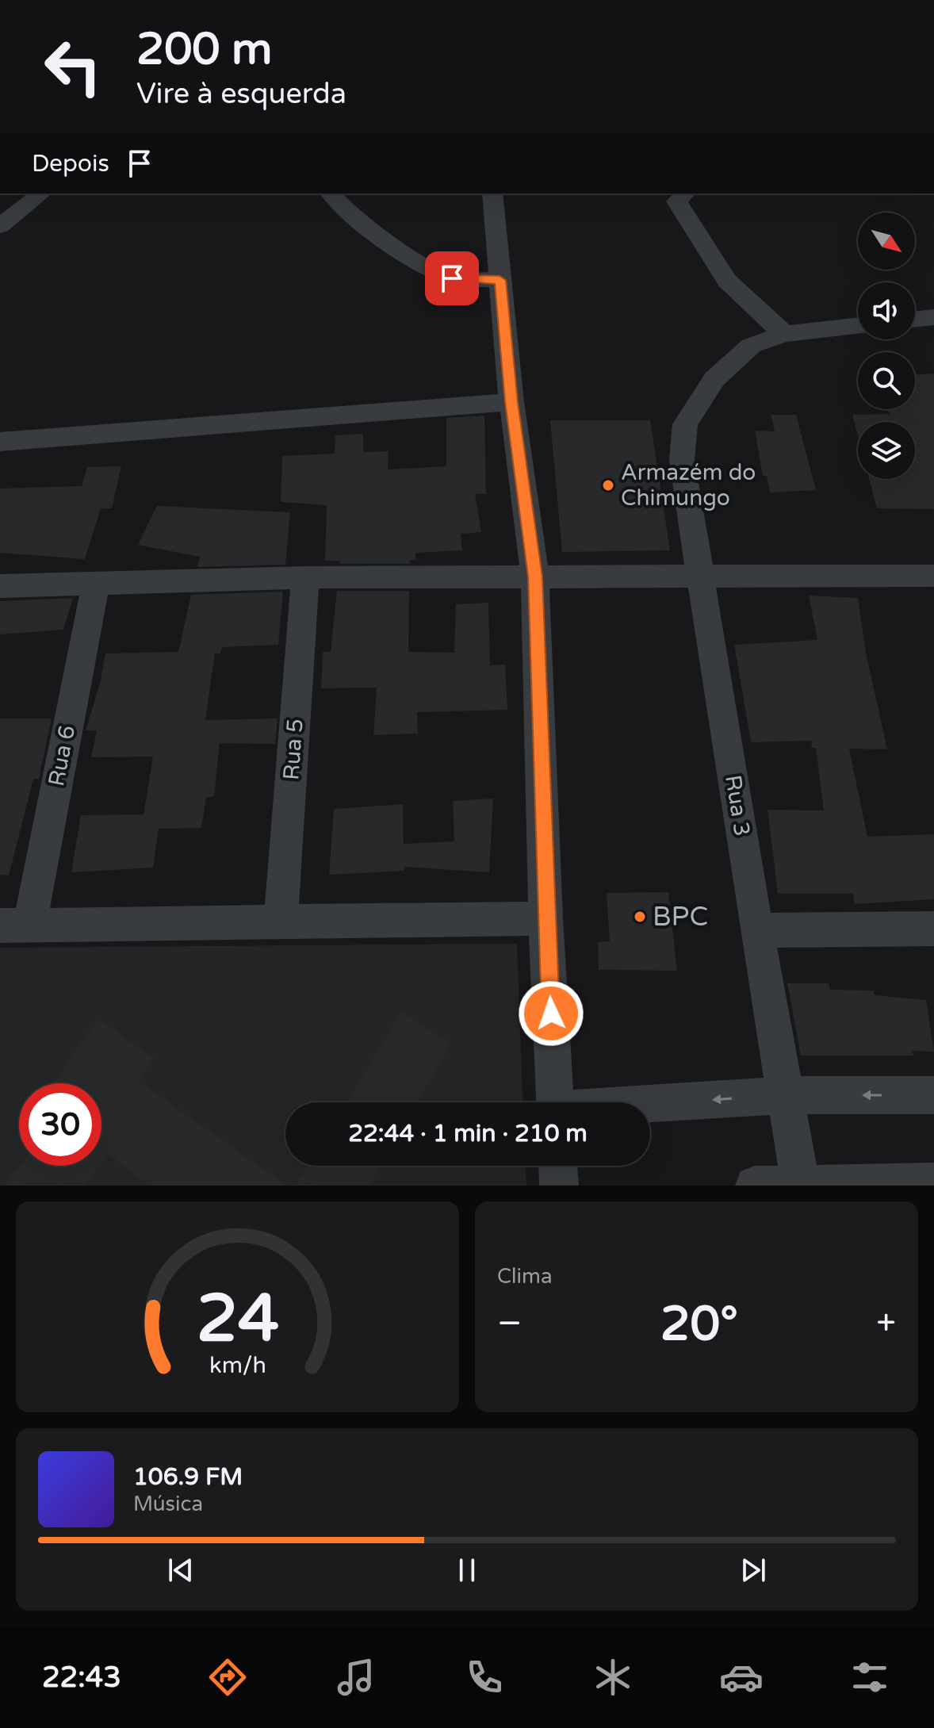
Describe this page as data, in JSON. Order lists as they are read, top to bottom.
{
  "streets": {
    "street": ["Rua 5", "Rua 6", "Rua 3"]
  },
  "places": ["Armazém do Chimungo", "BPC"],
  "north": "bottom right",
  "page": {
    "turn": ["200 m", "Vire à esquerda"],
    "then": "Depois",
    "limit": "30",
    "trip": "22:44 · 1 min · 210 m",
    "tile": "Clima",
    "heat": ["−", "20°", "+"],
    "song": ["106.9 FM", "Música"],
    "tabs": "22:43",
    "gauge": ["24", "km/h"]
  }
}
